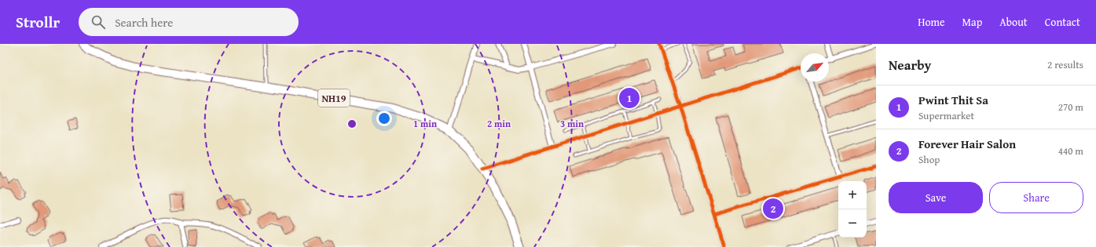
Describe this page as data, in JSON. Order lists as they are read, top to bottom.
{
  "streets": {
    "highway": ["NH19"]
  },
  "north": "top right",
  "page": {
    "header": "Strollr",
    "search": "Search here",
    "nav": [
      "Home",
      "Map",
      "About",
      "Contact"
    ],
    "heading": ["Nearby", "2 results"],
    "list": [
      {
        "mark": "1",
        "name": "Pwint Thit Sa",
        "note": "Supermarket",
        "value": "270 m"
      },
      {
        "mark": "2",
        "name": "Forever Hair Salon",
        "note": "Shop",
        "value": "440 m"
      }
    ],
    "pins": ["1", "2"],
    "buttons": ["Save", "Share"],
    "map_buttons": ["+", "−"]
  },
  "rings": ["1 min", "2 min", "3 min"]
}
